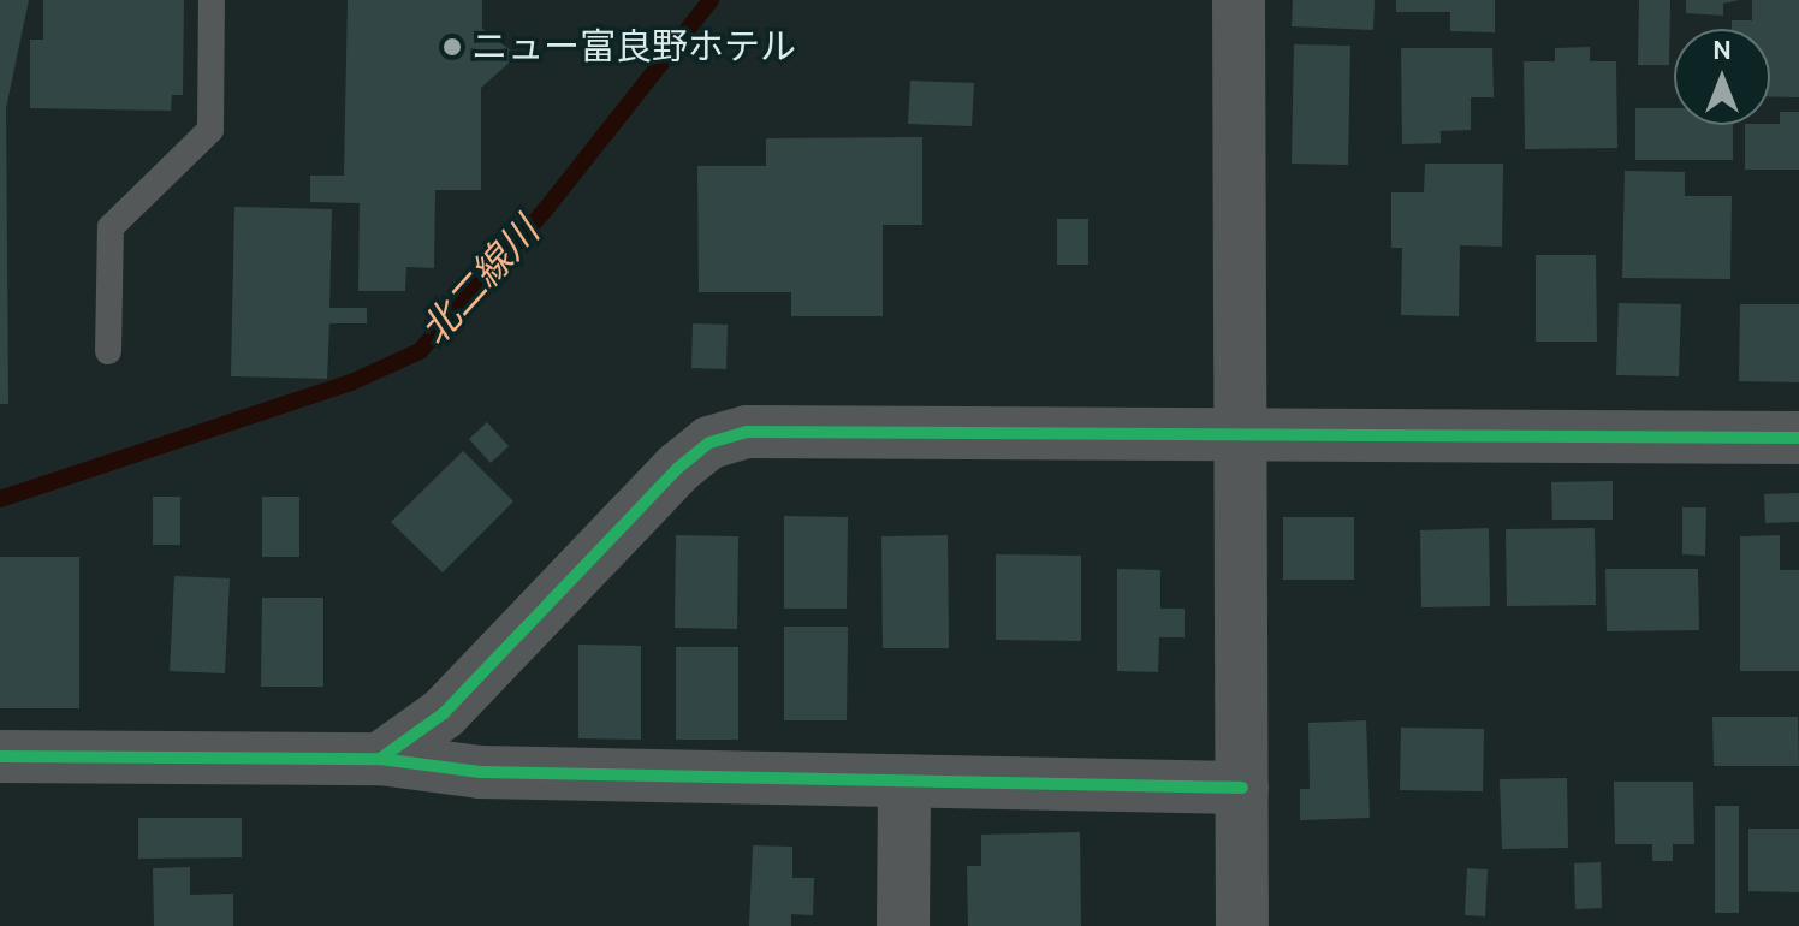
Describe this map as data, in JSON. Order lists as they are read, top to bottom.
{
  "water": ["北二線川"],
  "places": ["ニュー富良野ホテル"],
  "north": "top"
}
